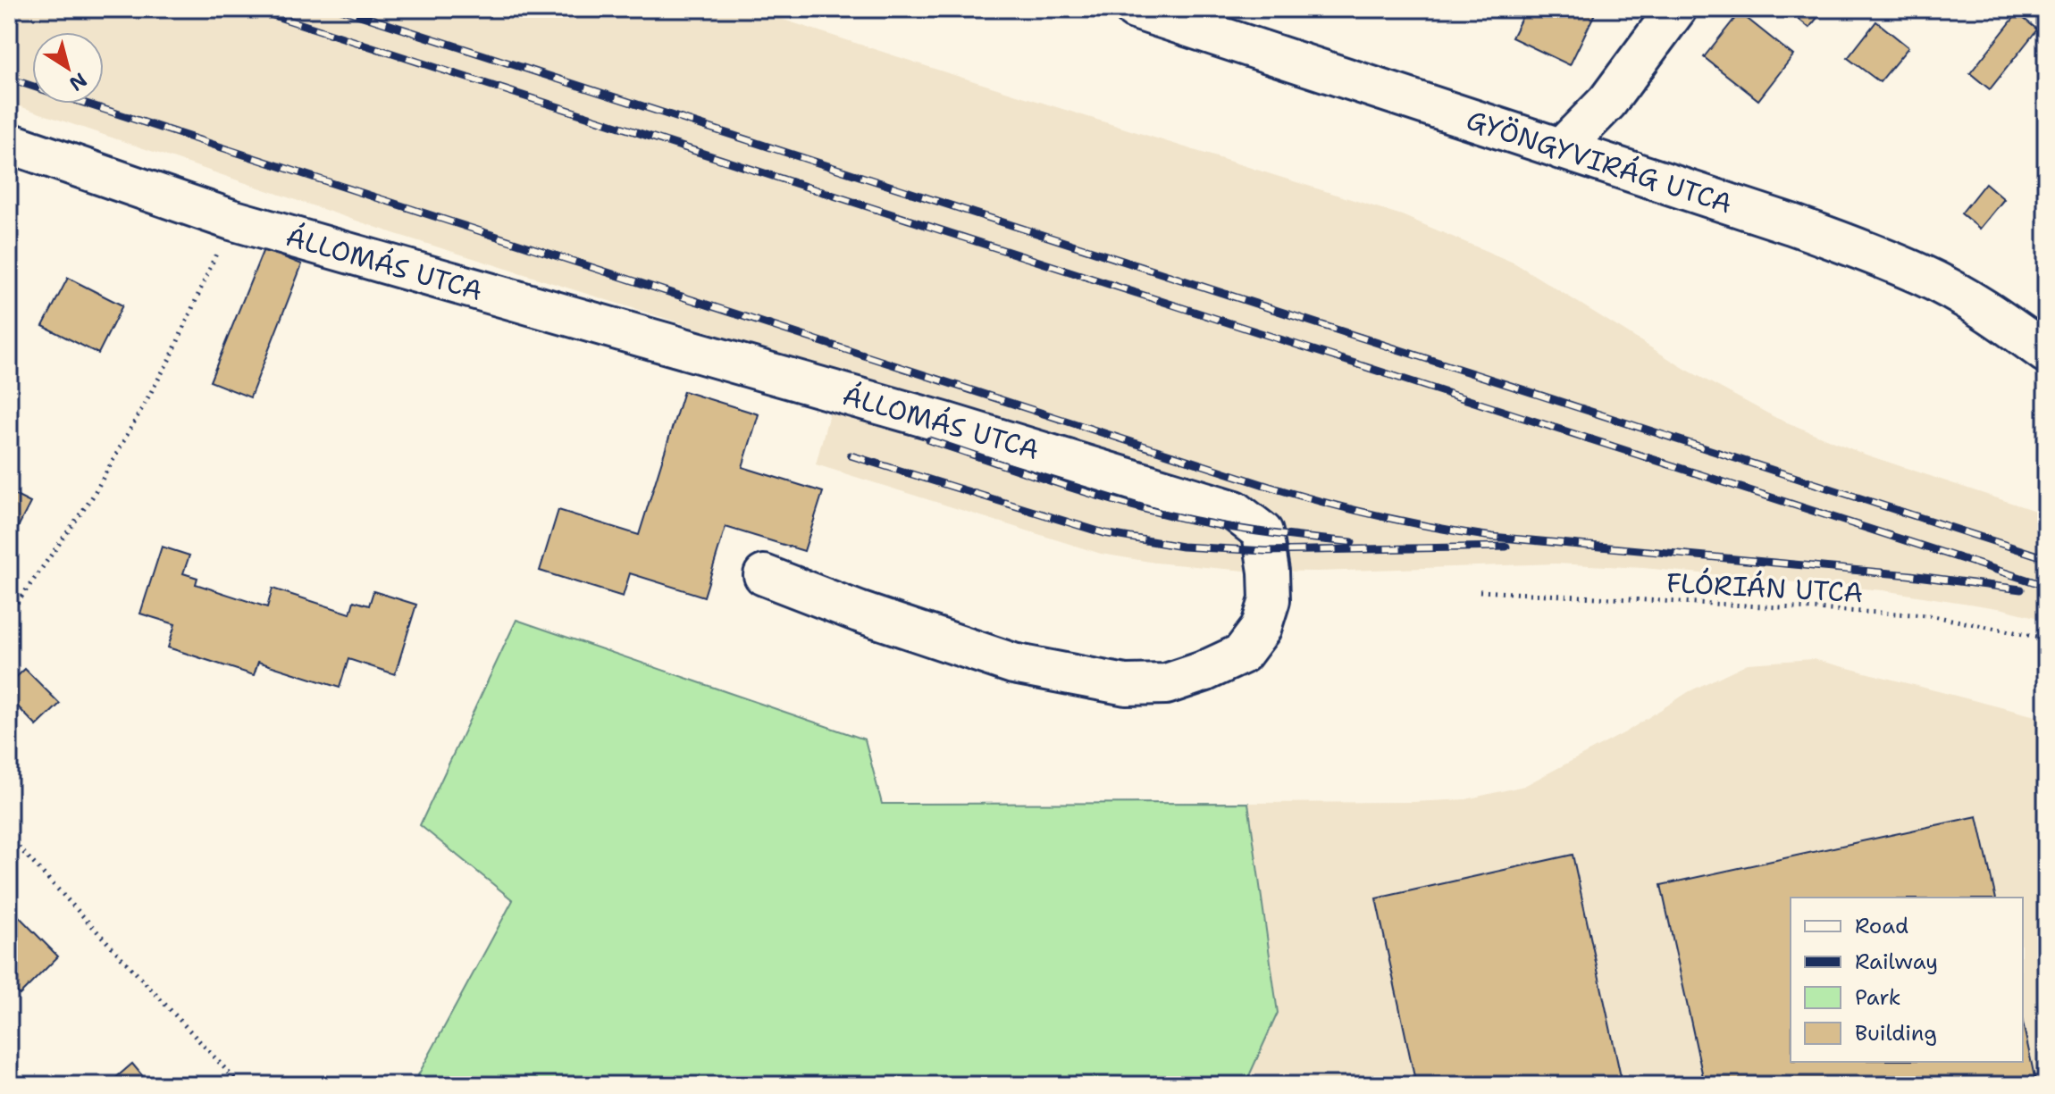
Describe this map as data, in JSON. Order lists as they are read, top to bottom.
{
  "streets": {
    "street": ["GYÖNGYVIRÁG UTCA", "ÁLLOMÁS UTCA"],
    "path": ["FLÓRIÁN UTCA"]
  },
  "legend": [
    "Road",
    "Railway",
    "Park",
    "Building"
  ],
  "north": "bottom right"
}
